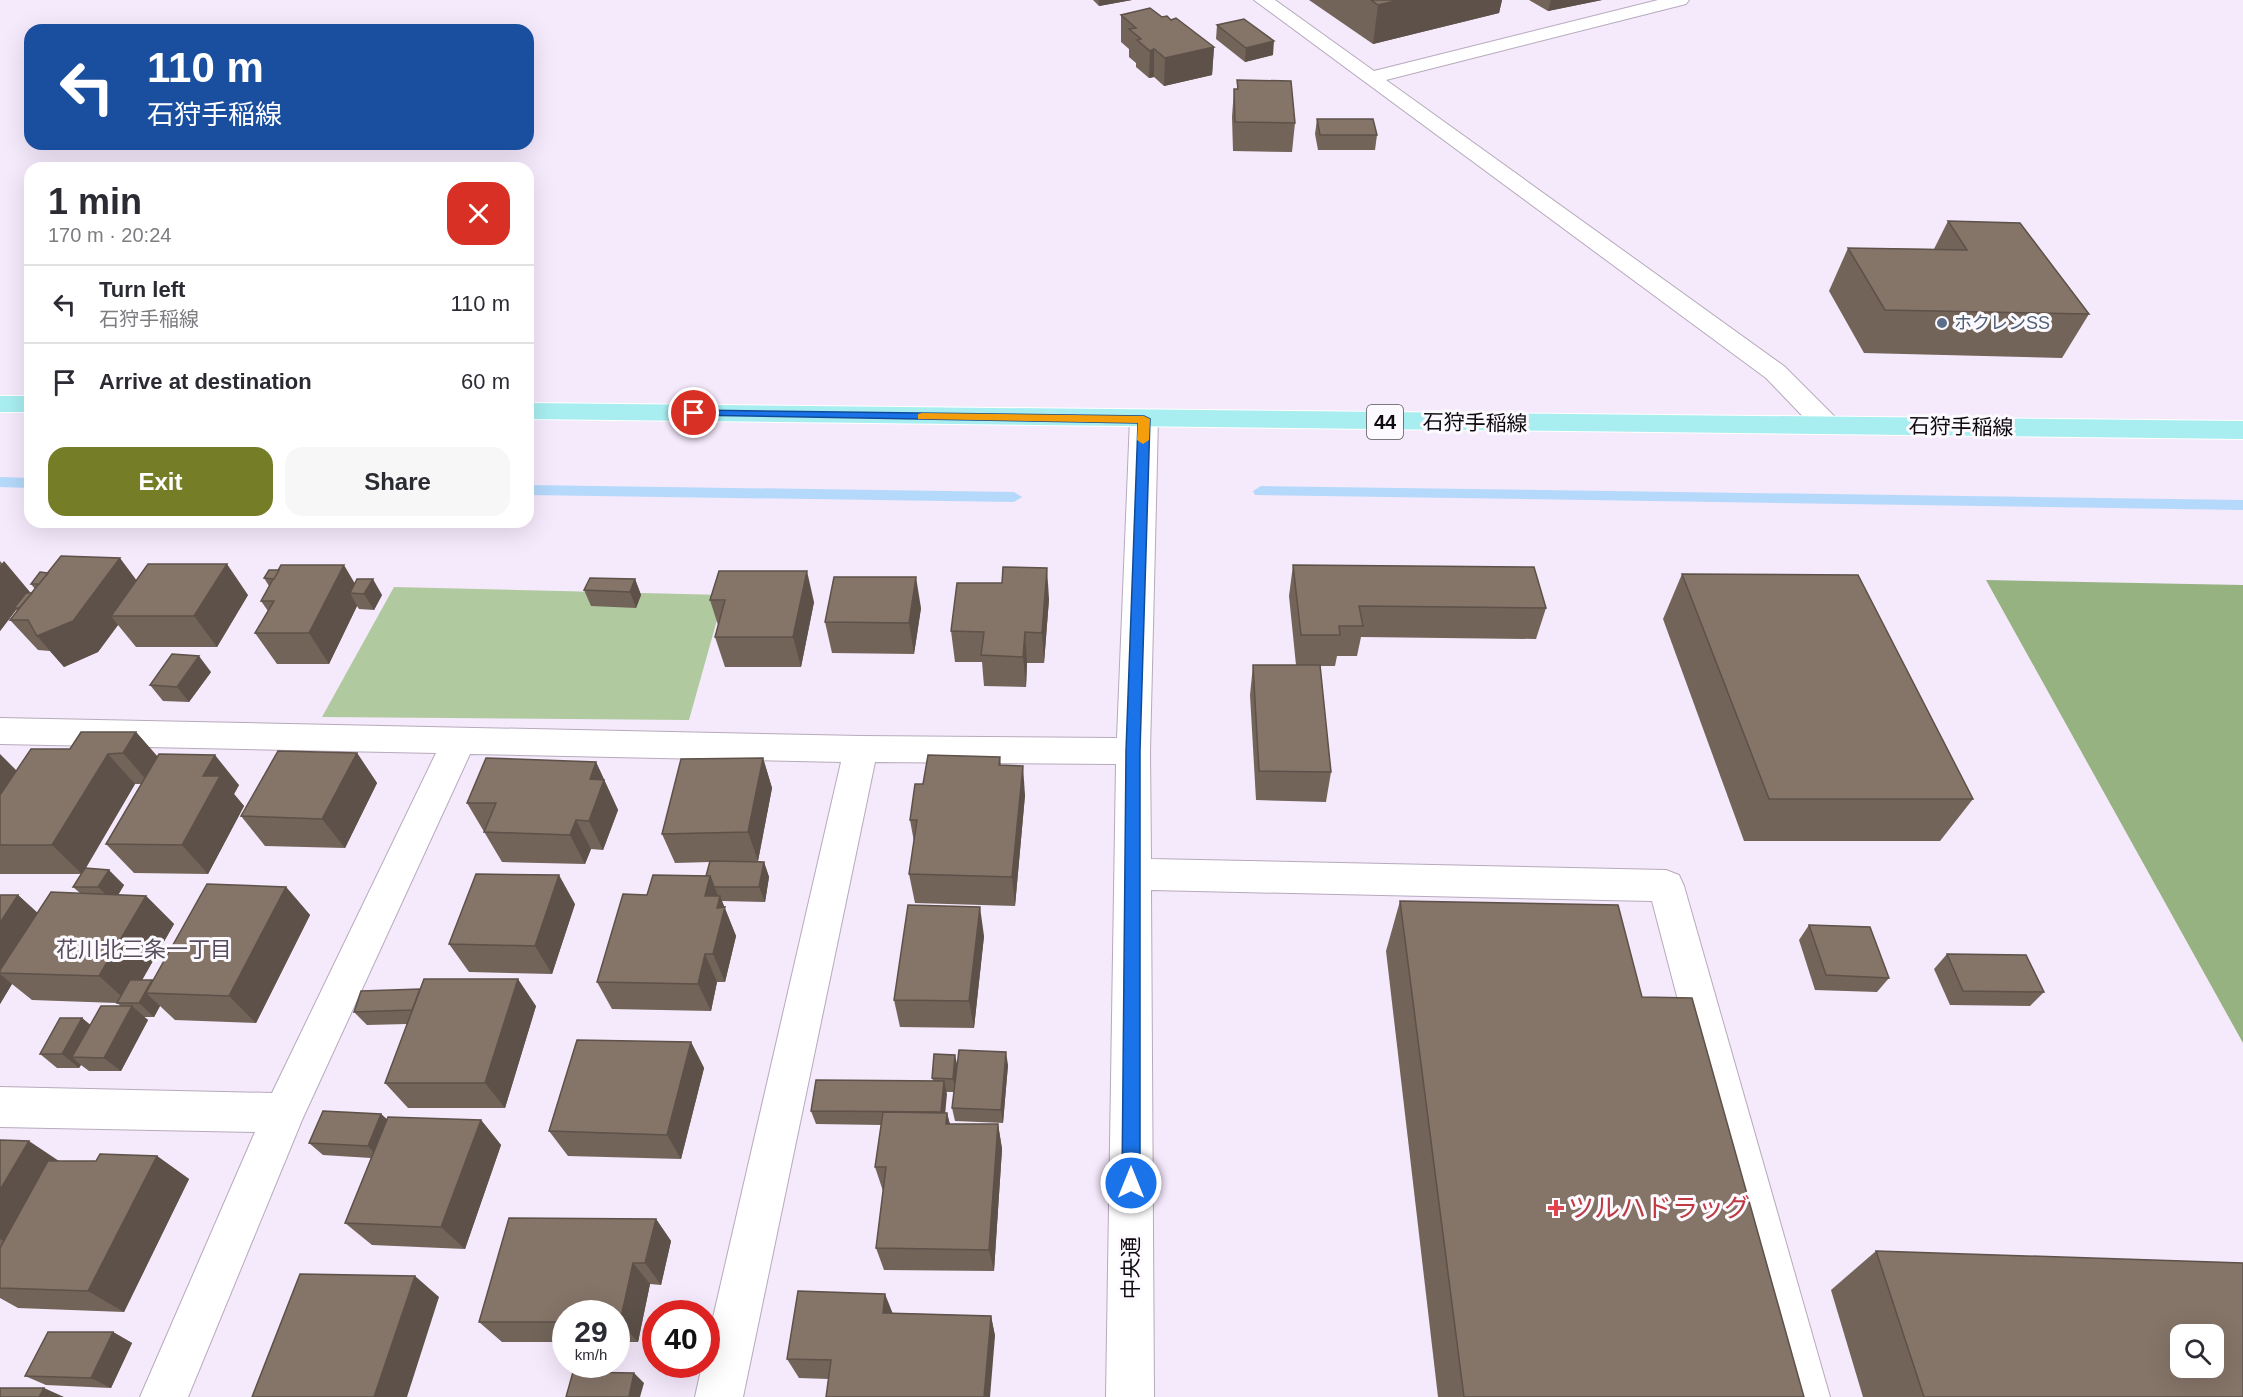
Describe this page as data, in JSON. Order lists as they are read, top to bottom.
{
  "streets": {
    "main road": ["44", "石狩手稲線"],
    "street": ["中央通"]
  },
  "crossings": [
    ["石狩手稲線", "中央通"]
  ],
  "districts": ["花川北三条一丁目"],
  "places": {
    "other": ["ホクレンSS"],
    "health": ["ツルハドラッグ"]
  },
  "page": {
    "turn": ["110 m", "石狩手稲線"],
    "heading": ["1 min", "170 m · 20:24"],
    "list": [
      {
        "name": "Turn left",
        "note": "石狩手稲線",
        "value": "110 m"
      },
      {
        "name": "Arrive at destination",
        "value": "60 m"
      }
    ],
    "buttons": ["Exit", "Share"],
    "speed": "29 km/h",
    "limit": "40"
  }
}
